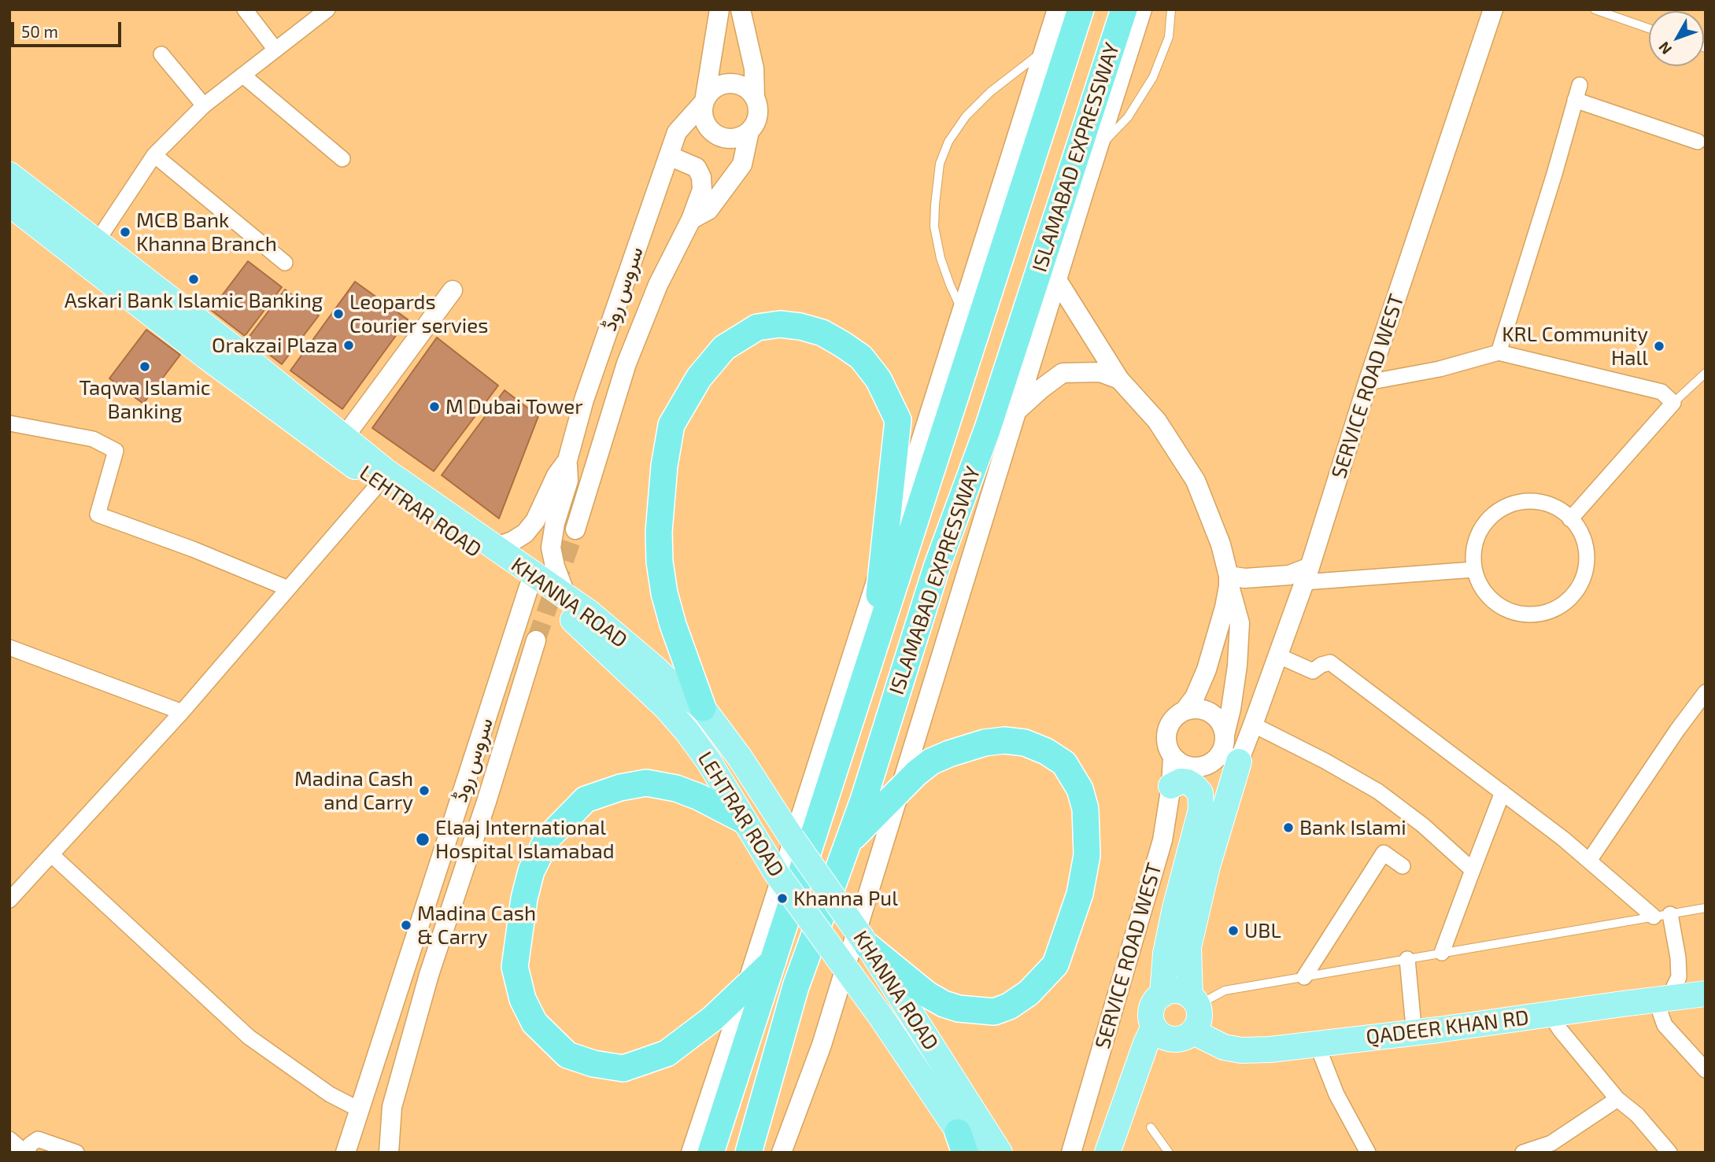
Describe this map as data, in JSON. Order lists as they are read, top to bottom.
{
  "streets": {
    "highway": ["ISLAMABAD EXPRESSWAY"],
    "main road": ["LEHTRAR ROAD", "KHANNA ROAD", "QADEER KHAN RD"],
    "street": ["سروس روڈ", "SERVICE ROAD WEST"]
  },
  "crossings": [
    ["سروس روڈ", "LEHTRAR ROAD"],
    ["سروس روڈ", "KHANNA ROAD"],
    ["LEHTRAR ROAD", "KHANNA ROAD"]
  ],
  "places": [
    "MCB Bank Khanna Branch",
    "Askari Bank Islamic Banking",
    "Leopards Courier servies",
    "Orakzai Plaza",
    "KRL Community Hall",
    "Taqwa Islamic Banking",
    "M Dubai Tower",
    "Madina Cash and Carry",
    "Bank Islami",
    "Elaaj International Hospital Islamabad",
    "Khanna Pul",
    "Madina Cash & Carry",
    "UBL"
  ],
  "scale_bar": "50 m",
  "north": "bottom left"
}
